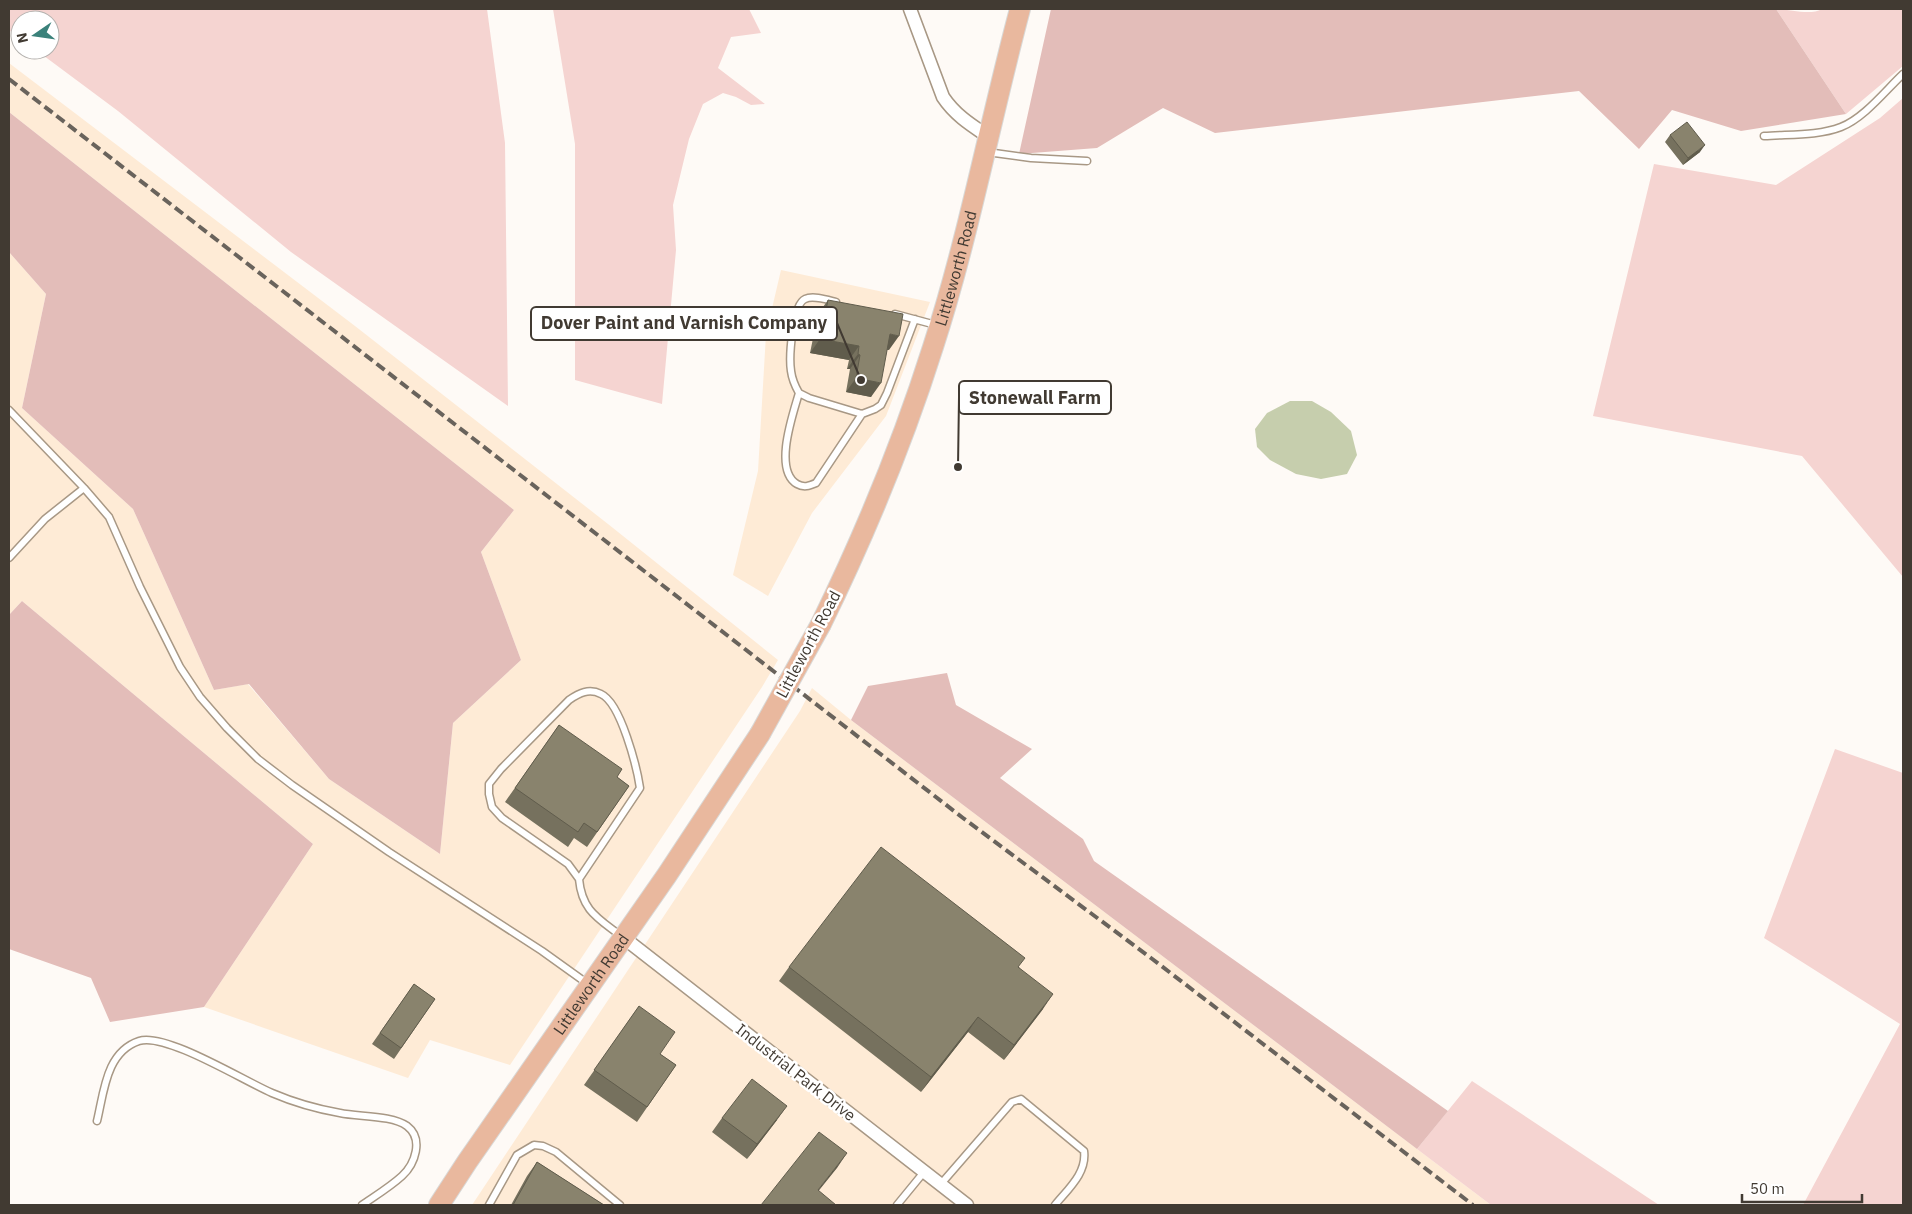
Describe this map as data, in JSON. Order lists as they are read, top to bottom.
{
  "streets": {
    "main road": ["Littleworth Road"],
    "street": ["Industrial Park Drive"]
  },
  "crossings": [
    ["Littleworth Road", "Industrial Park Drive"]
  ],
  "places": ["Dover Paint and Varnish Company", "Stonewall Farm"],
  "scale_bar": "50 m",
  "north": "left"
}
